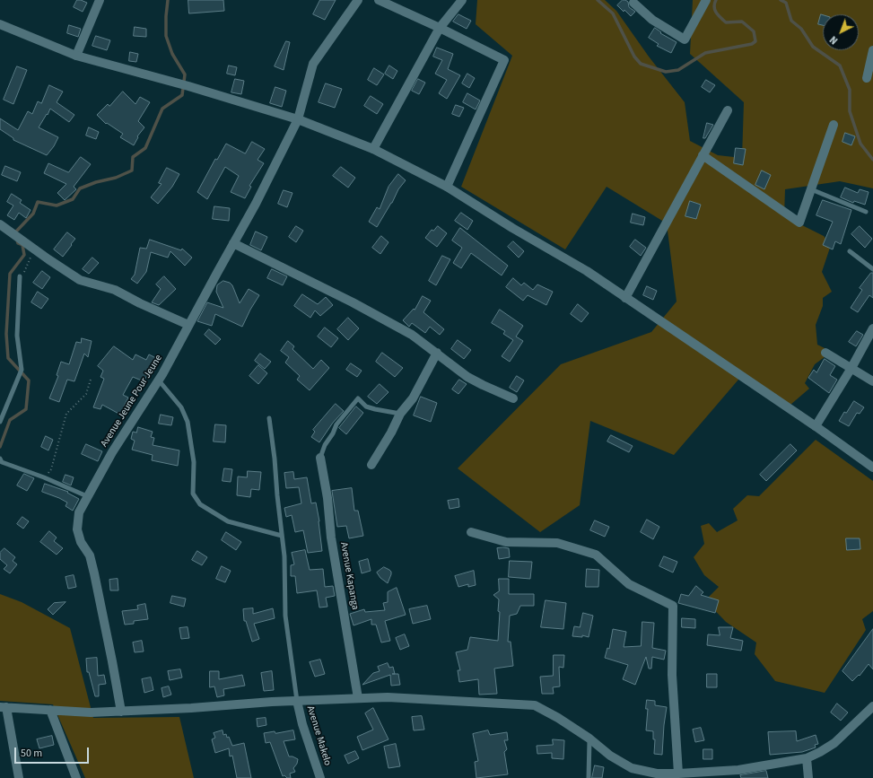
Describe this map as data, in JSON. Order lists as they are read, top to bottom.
{
  "streets": {
    "street": ["Avenue Jeune Pour Jeune", "Avenue Kapanga", "Avenue Makelo"]
  },
  "scale_bar": "50 m",
  "north": "bottom left"
}
